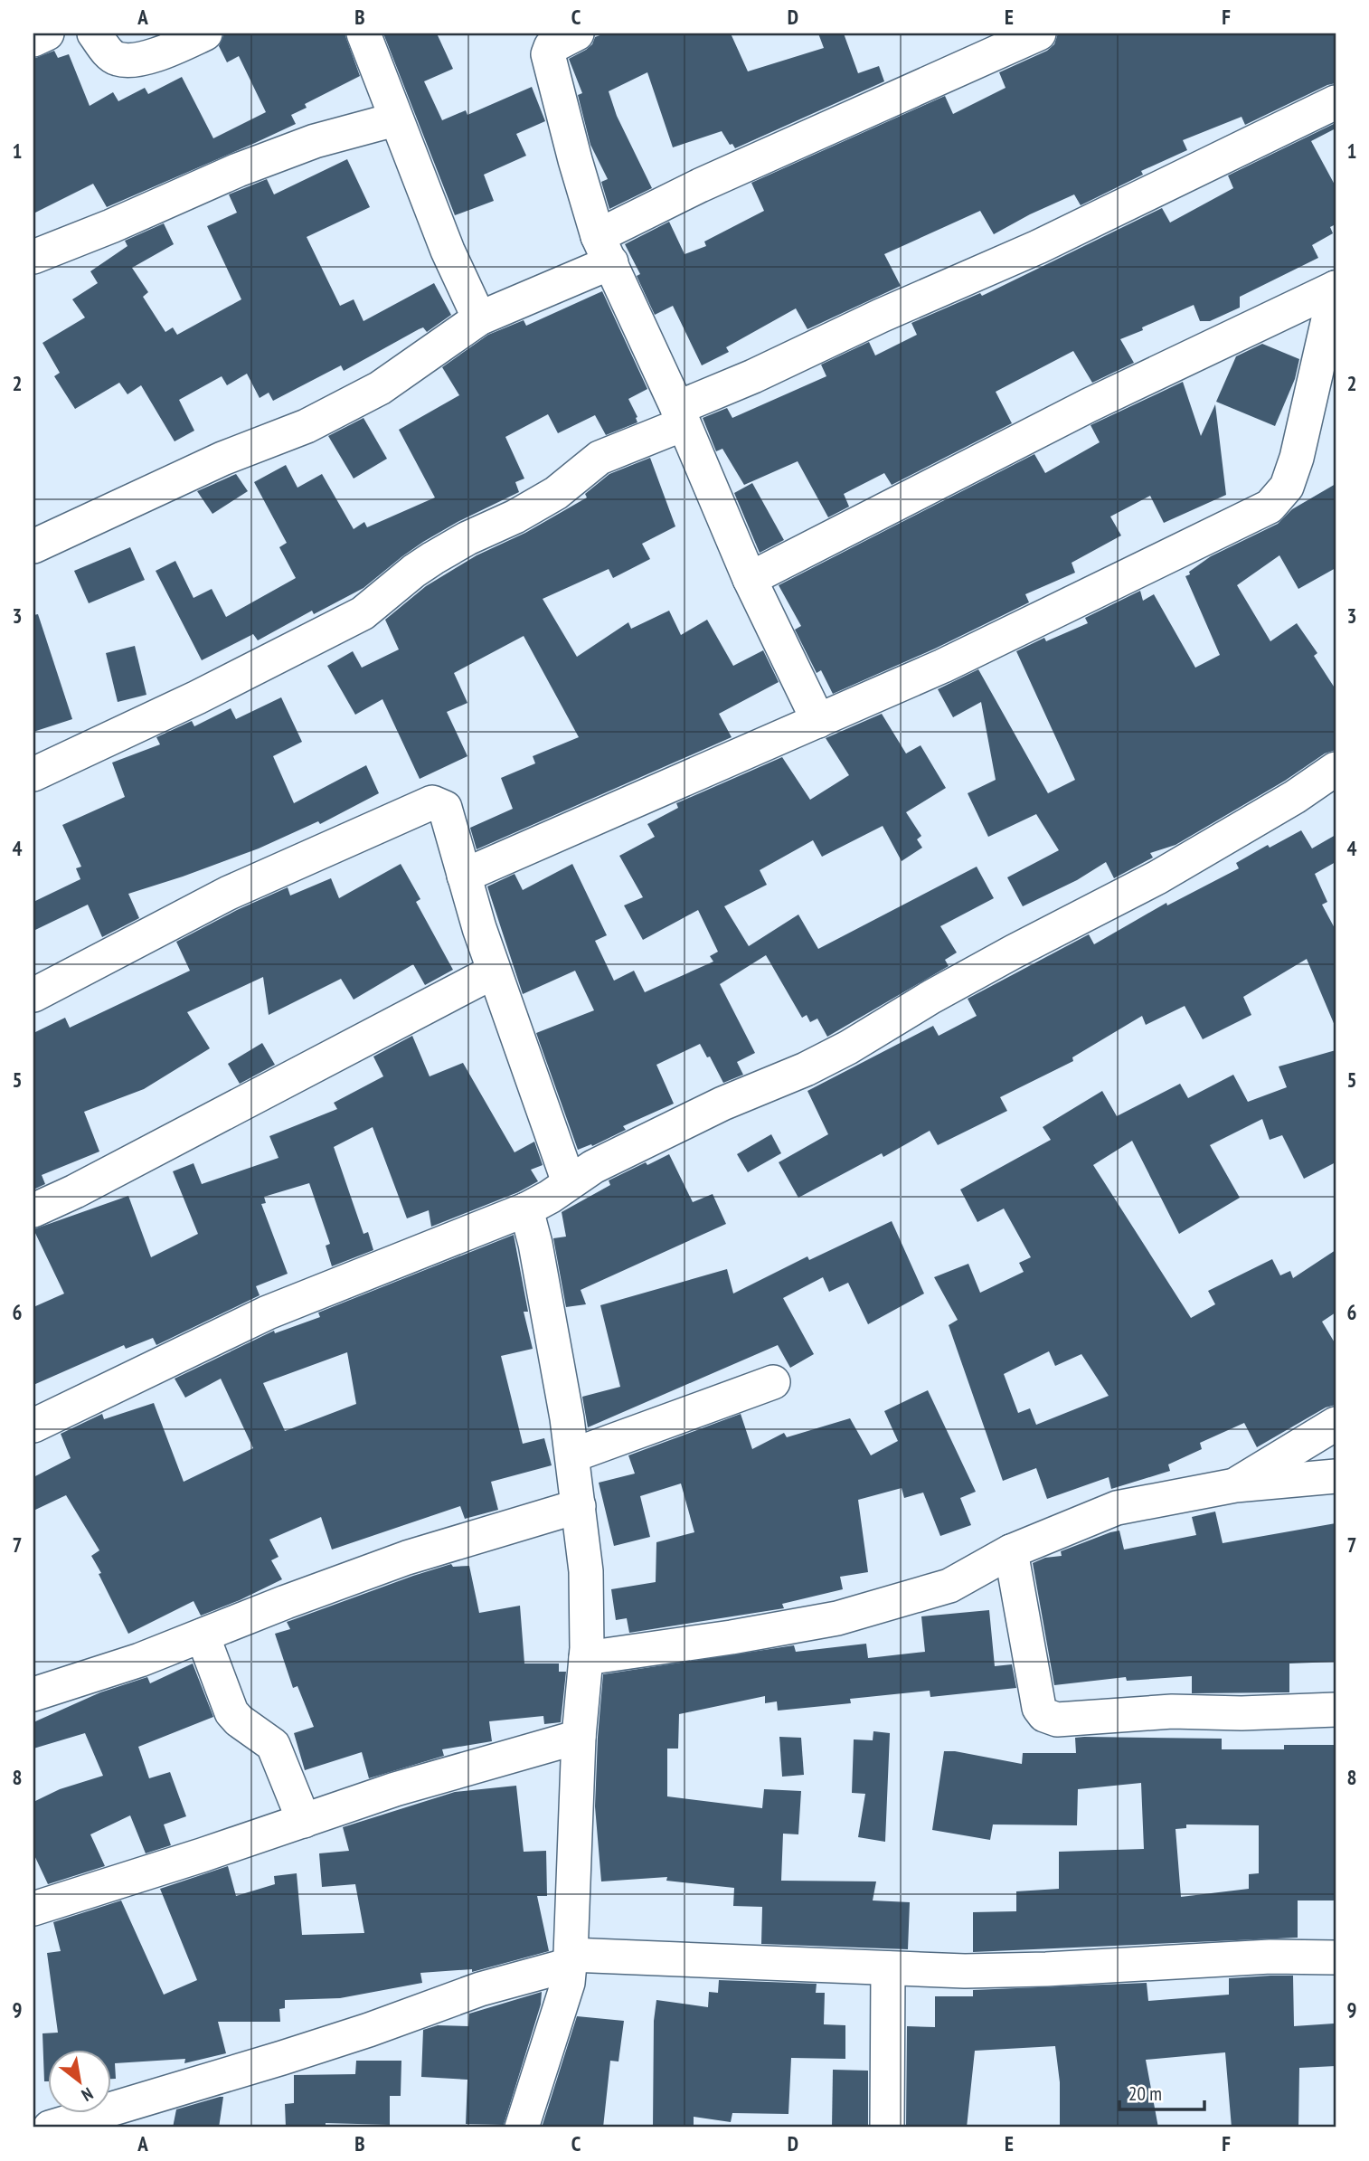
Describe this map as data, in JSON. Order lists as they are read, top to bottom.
{
  "scale_bar": "20 m",
  "north": "bottom right",
  "grid": {
    "columns": [
      "A",
      "B",
      "C",
      "D",
      "E",
      "F"
    ],
    "rows": [
      "1",
      "2",
      "3",
      "4",
      "5",
      "6",
      "7",
      "8",
      "9"
    ]
  }
}
